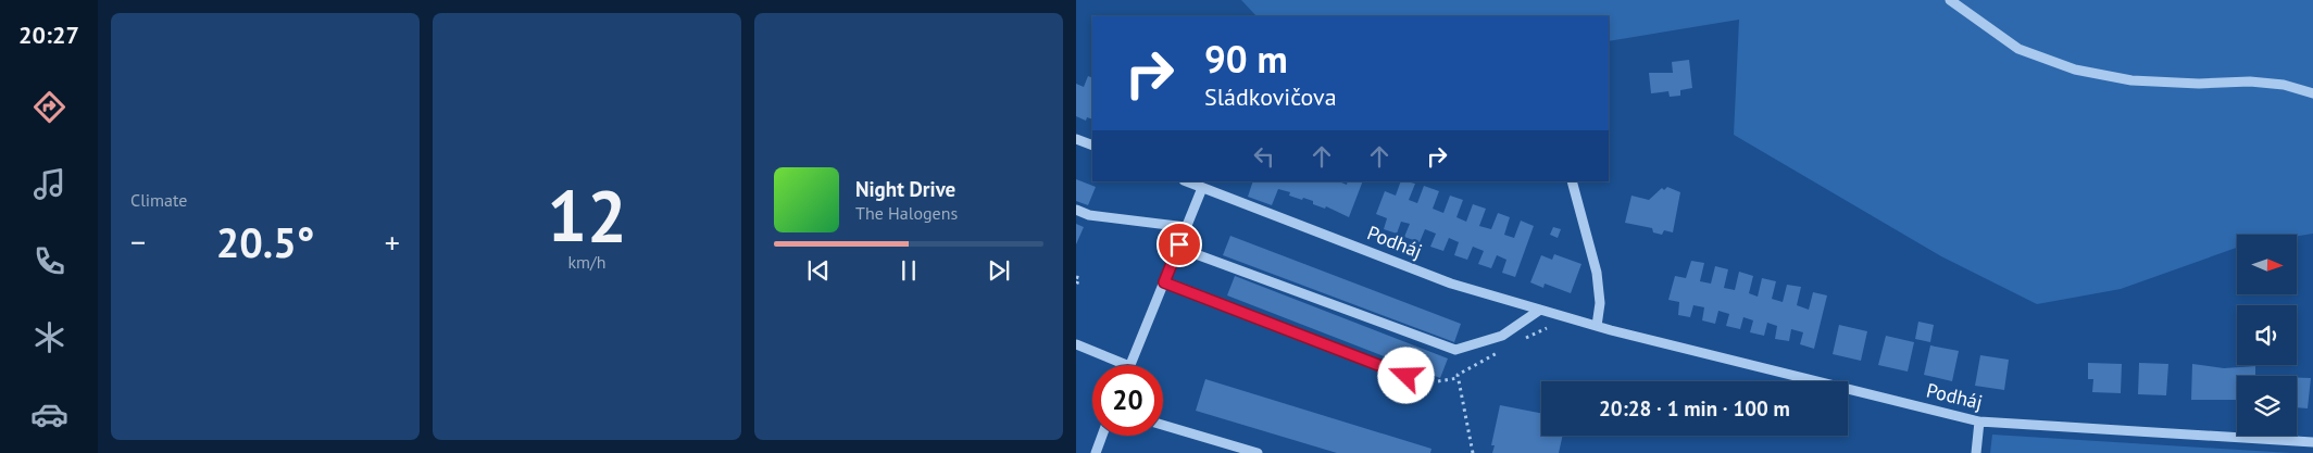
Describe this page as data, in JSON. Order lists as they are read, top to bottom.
{
  "streets": {
    "street": ["Podháj"]
  },
  "north": "right",
  "page": {
    "tabs": "20:27",
    "tile": [
      "Climate",
      ["12", "km/h"]
    ],
    "turn": ["90 m", "Sládkovičova"],
    "song": ["Night Drive", "The Halogens"],
    "heat": ["−", "20.5°", "+"],
    "limit": "20",
    "trip": "20:28 · 1 min · 100 m"
  }
}
